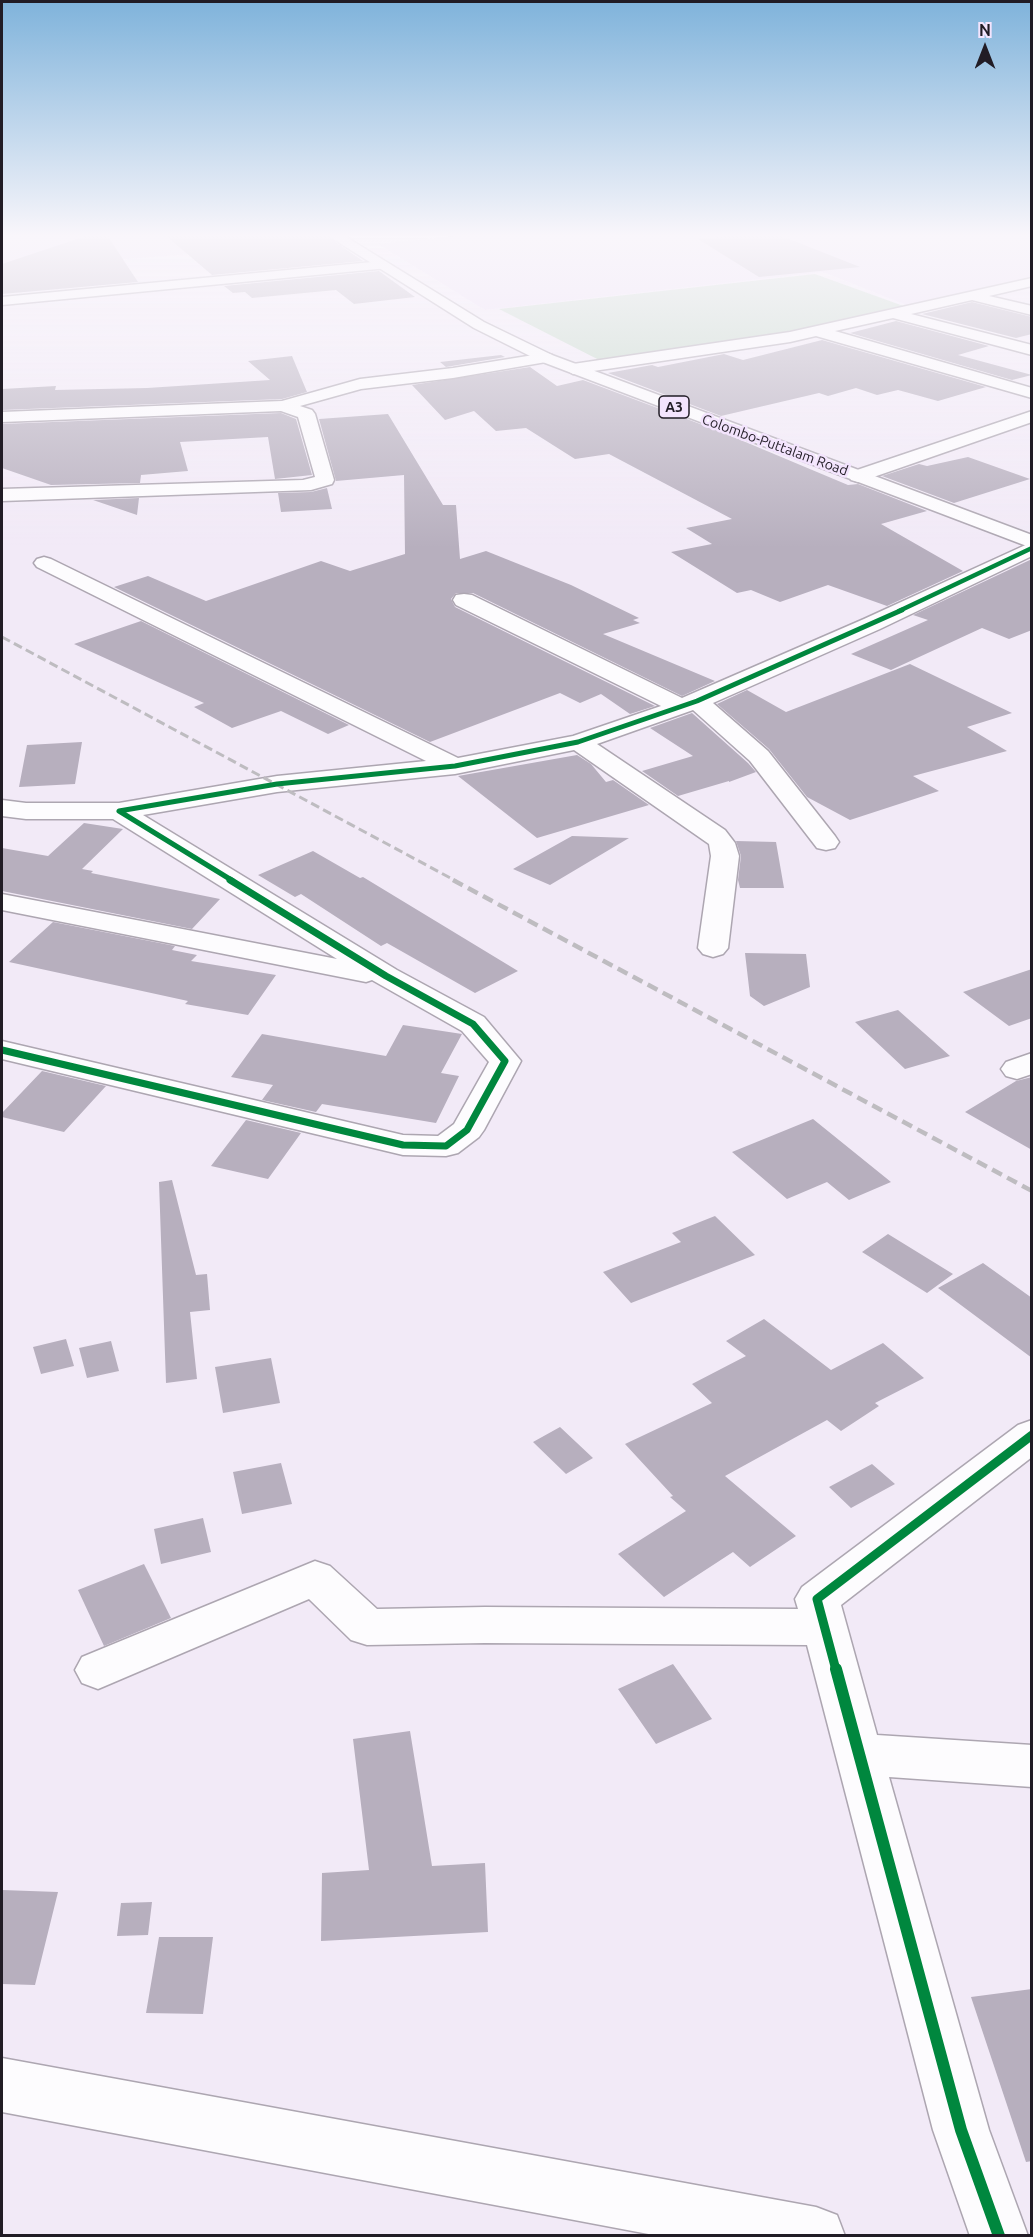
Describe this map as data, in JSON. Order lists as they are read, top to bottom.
{
  "streets": {
    "main road": ["A3", "Colombo-Puttalam Road"]
  },
  "north": "top"
}
